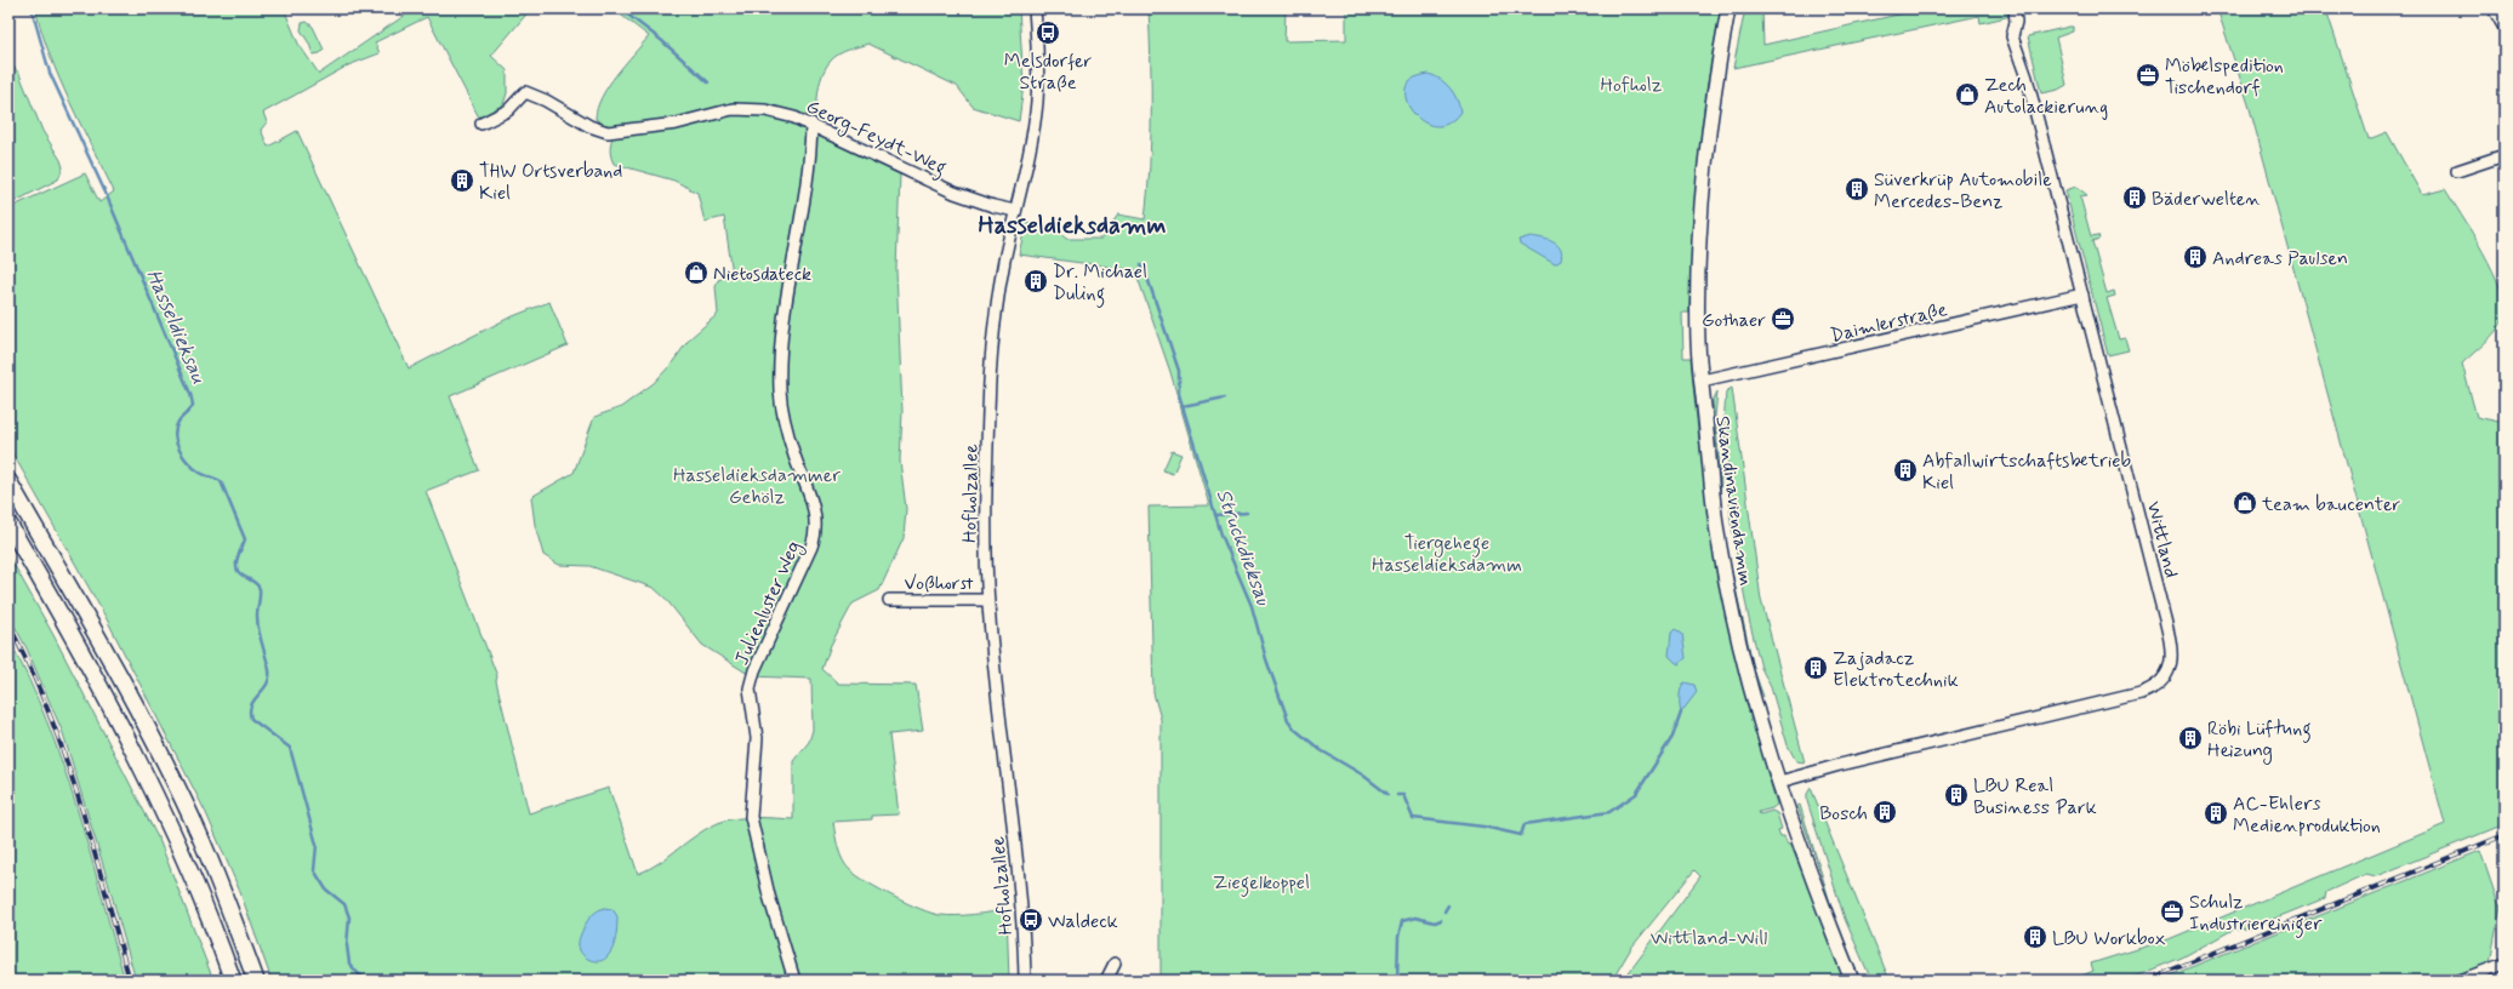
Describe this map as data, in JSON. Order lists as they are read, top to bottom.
{
  "streets": {
    "main road": ["Skandinaviendamm"],
    "street": [
      "Georg-Feydt-Weg",
      "Daimlerstraße",
      "Hofholzallee",
      "Wittland",
      "Voßhorst",
      "Julienluster Weg"
    ]
  },
  "crossings": [
    ["Georg-Feydt-Weg", "Hofholzallee"],
    ["Georg-Feydt-Weg", "Julienluster Weg"],
    ["Daimlerstraße", "Skandinaviendamm"],
    ["Daimlerstraße", "Wittland"],
    ["Hofholzallee", "Voßhorst"],
    ["Skandinaviendamm", "Wittland"]
  ],
  "districts": ["Hasseldieksdamm"],
  "water": ["Hasseldieksau", "Struckdieksau"],
  "parks": [
    "Hofholz",
    "Hasseldieksdammer Gehölz",
    "Tiergehege Hasseldieksdamm",
    "Ziegelkoppel",
    "Wittland-Will"
  ],
  "places": {
    "bus stop": ["Melsdorfer Straße", "Waldeck"],
    "office": ["Möbelspedition Tischendorf", "Gothaer", "Schulz Industriereiniger"],
    "shop": ["Zech Autolackierung", "Nietosdateck", "team baucenter"],
    "building": [
      "THW Ortsverband Kiel",
      "Süverkrüp Automobile Mercedes-Benz",
      "Bäderwelten",
      "Andreas Paulsen",
      "Dr. Michael Duling",
      "Abfallwirtschaftsbetrieb Kiel",
      "Zajadacz Elektrotechnik",
      "Röbi Lüftung Heizung",
      "LBU Real Business Park",
      "Bosch",
      "AC-Ehlers Medienproduktion",
      "LBU Workbox"
    ]
  }
}
